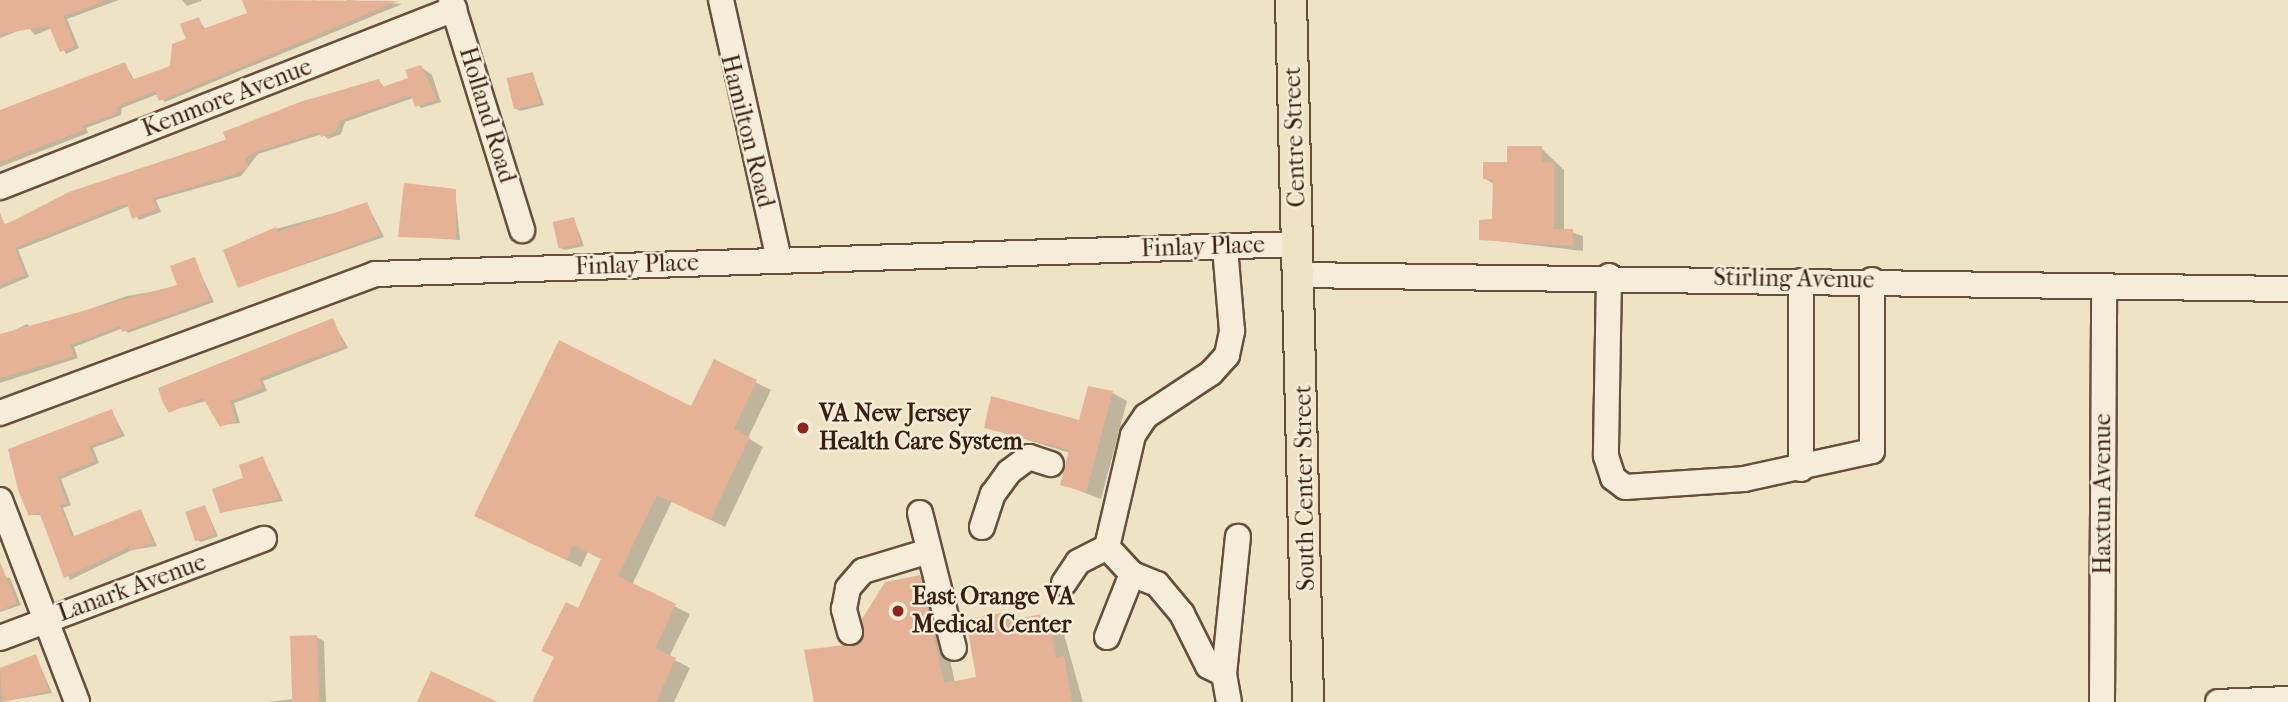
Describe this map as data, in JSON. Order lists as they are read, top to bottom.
{
  "streets": {
    "main road": ["Centre Street", "South Center Street"],
    "street": [
      "Kenmore Avenue",
      "Holland Road",
      "Hamilton Road",
      "Finlay Place",
      "Stirling Avenue",
      "Haxtun Avenue",
      "Lanark Avenue"
    ]
  },
  "crossings": [
    ["Kenmore Avenue", "Holland Road"],
    ["Hamilton Road", "Finlay Place"],
    ["Centre Street", "Finlay Place"],
    ["Centre Street", "Stirling Avenue"],
    ["Centre Street", "South Center Street"],
    ["Stirling Avenue", "South Center Street"],
    ["Stirling Avenue", "Haxtun Avenue"]
  ],
  "places": ["VA New Jersey Health Care System", "East Orange VA Medical Center"]
}
